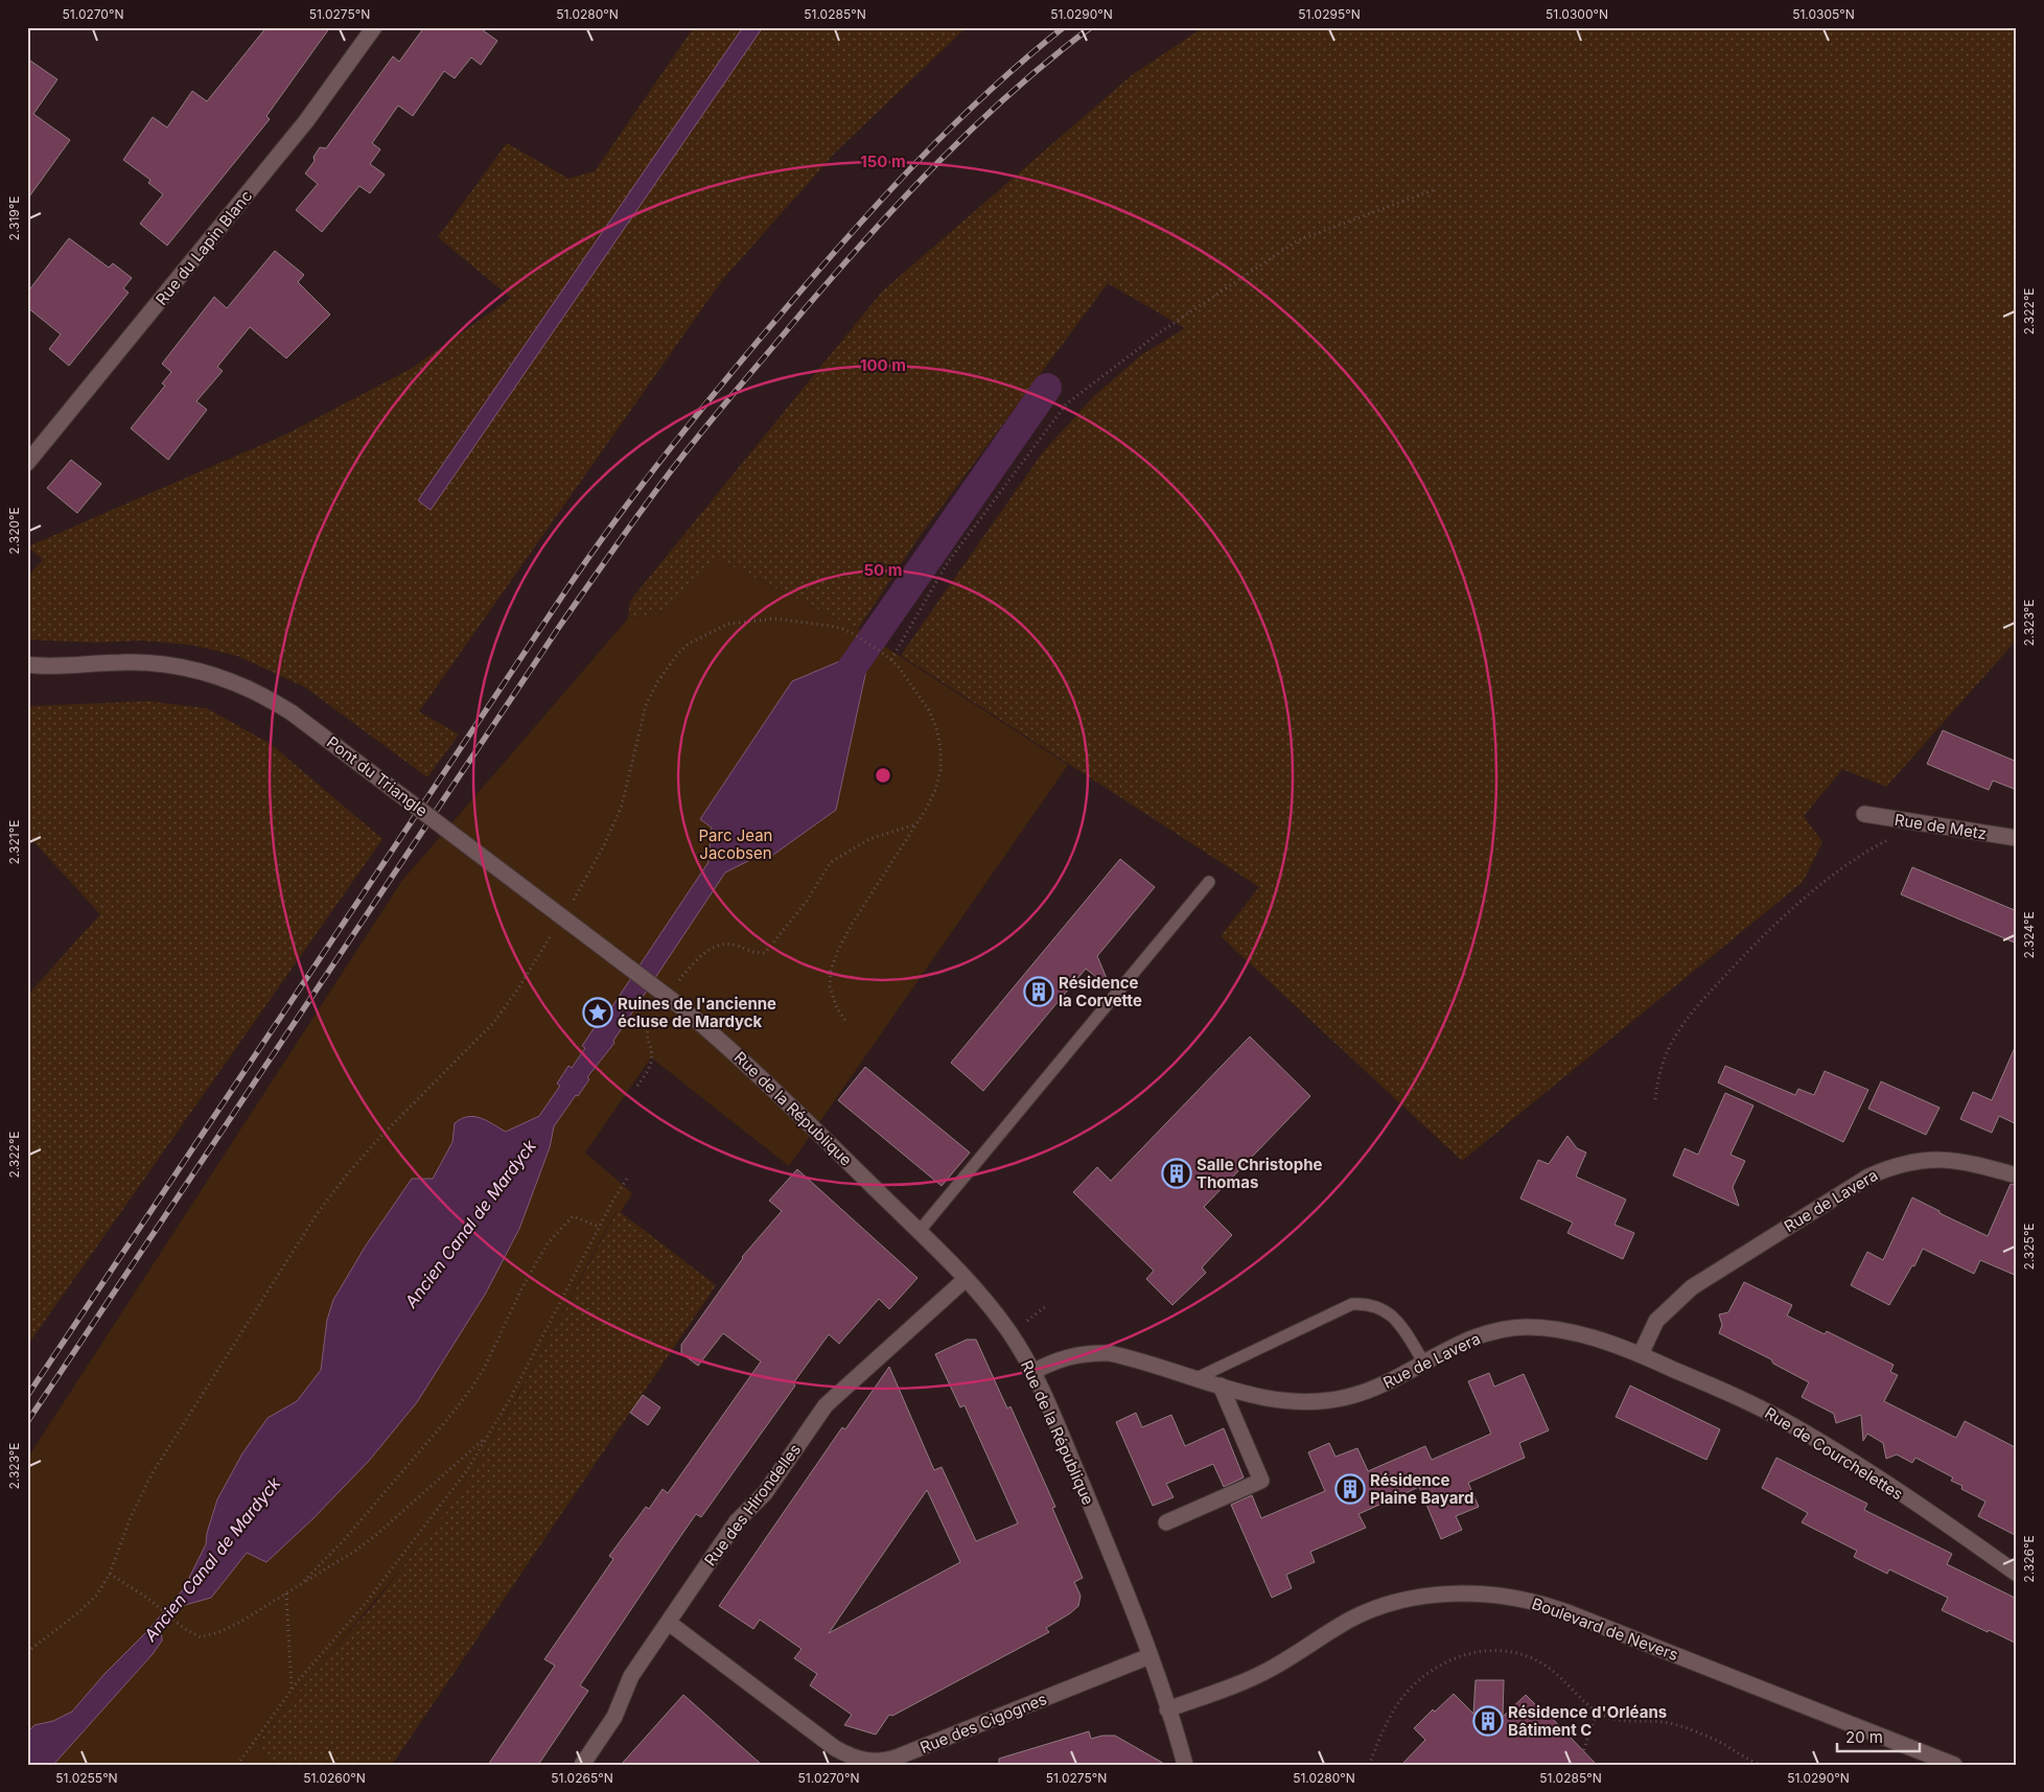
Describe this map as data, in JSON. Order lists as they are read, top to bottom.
{
  "streets": {
    "street": [
      "Rue du Lapin Blanc",
      "Pont du Triangle",
      "Rue de Metz",
      "Rue de la République",
      "Rue de Lavera",
      "Rue de Courchelettes",
      "Rue des Hirondelles",
      "Boulevard de Nevers",
      "Rue des Cigognes"
    ]
  },
  "crossings": [
    ["Pont du Triangle", "Rue de la République"],
    ["Rue de la République", "Rue de Lavera"],
    ["Rue de la République", "Rue des Hirondelles"],
    ["Rue de la République", "Boulevard de Nevers"],
    ["Rue de la République", "Rue des Cigognes"],
    ["Rue de Lavera", "Rue de Courchelettes"],
    ["Rue des Hirondelles", "Rue des Cigognes"]
  ],
  "water": ["Ancien Canal de Mardyck"],
  "parks": ["Parc Jean Jacobsen"],
  "places": {
    "building": [
      "Résidence la Corvette",
      "Salle Christophe Thomas",
      "Résidence Plaine Bayard",
      "Résidence d'Orléans Bâtiment C"
    ],
    "place": ["Ruines de l'ancienne écluse de Mardyck"]
  },
  "scale_bar": "20 m",
  "coordinates": [
    "51.0270°N",
    "51.0275°N",
    "51.0280°N",
    "51.0285°N",
    "51.0290°N",
    "51.0295°N",
    "51.0300°N",
    "51.0305°N",
    "2.319°E",
    "2.322°E",
    "2.320°E",
    "2.323°E",
    "2.321°E",
    "2.324°E",
    "2.325°E",
    "2.326°E",
    "51.0255°N",
    "51.0260°N",
    "51.0265°N"
  ],
  "rings": ["150 m", "100 m", "50 m"]
}
